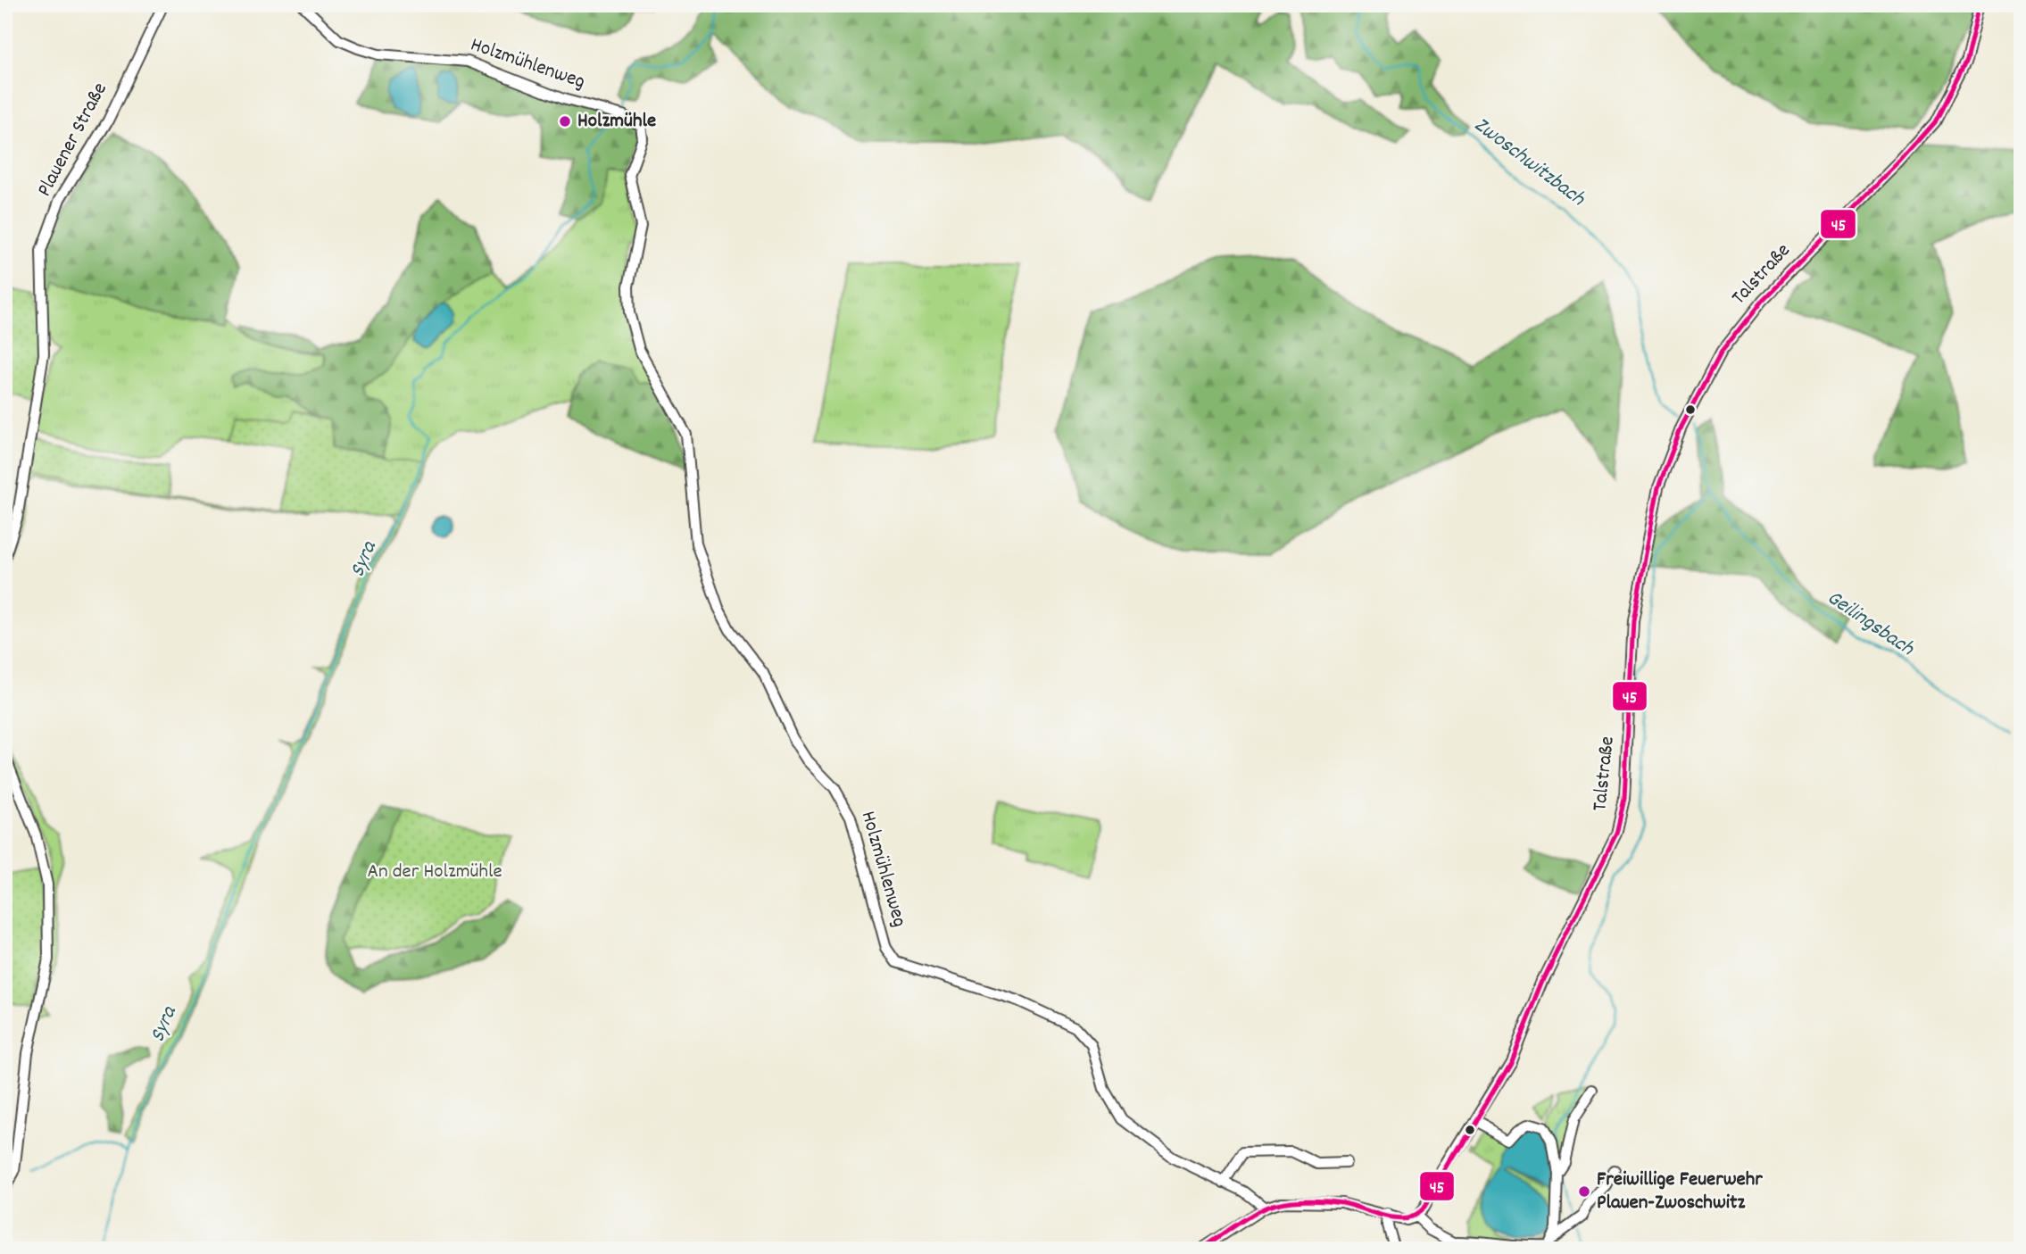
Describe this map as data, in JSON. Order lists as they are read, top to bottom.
{
  "streets": {
    "street": ["Holzmühlenweg", "Plauener Straße", "Talstraße"]
  },
  "water": ["Zwoschwitzbach", "Syra", "Geilingsbach"],
  "parks": ["An der Holzmühle"],
  "places": ["Holzmühle", "Freiwillige Feuerwehr Plauen-Zwoschwitz"],
  "lines": ["transit line 45"]
}
